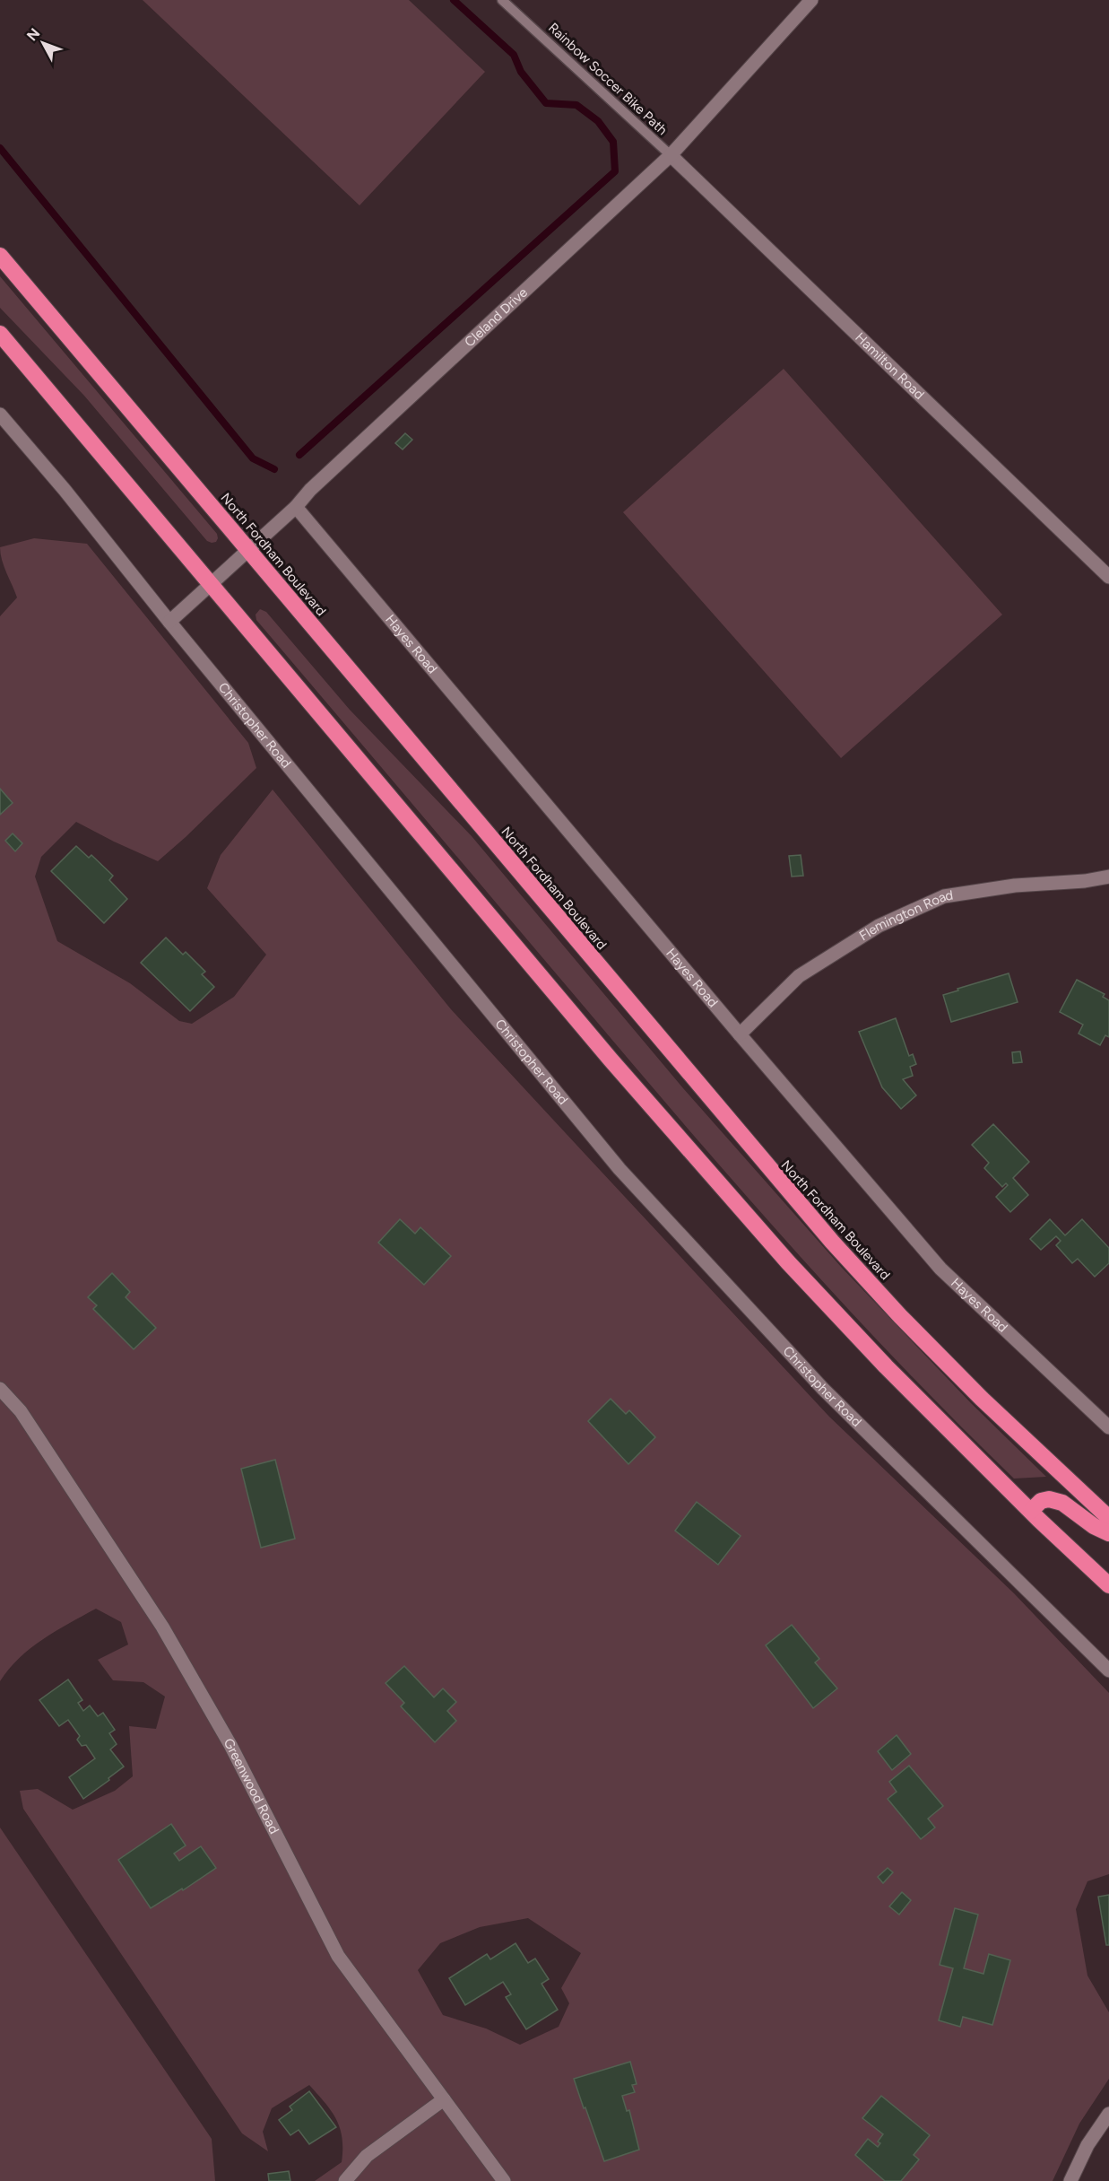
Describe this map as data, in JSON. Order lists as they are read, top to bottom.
{
  "streets": {
    "highway": ["North Fordham Boulevard"],
    "street": [
      "Cleland Drive",
      "Hamilton Road",
      "Hayes Road",
      "Christopher Road",
      "Flemington Road",
      "Greenwood Road"
    ],
    "lane": ["Rainbow Soccer Bike Path"]
  },
  "crossings": [
    ["Rainbow Soccer Bike Path", "Cleland Drive"],
    ["Rainbow Soccer Bike Path", "Hamilton Road"],
    ["Cleland Drive", "Hamilton Road"],
    ["Cleland Drive", "North Fordham Boulevard"],
    ["Cleland Drive", "Hayes Road"],
    ["Cleland Drive", "Christopher Road"],
    ["Hayes Road", "Flemington Road"]
  ],
  "north": "top left"
}
